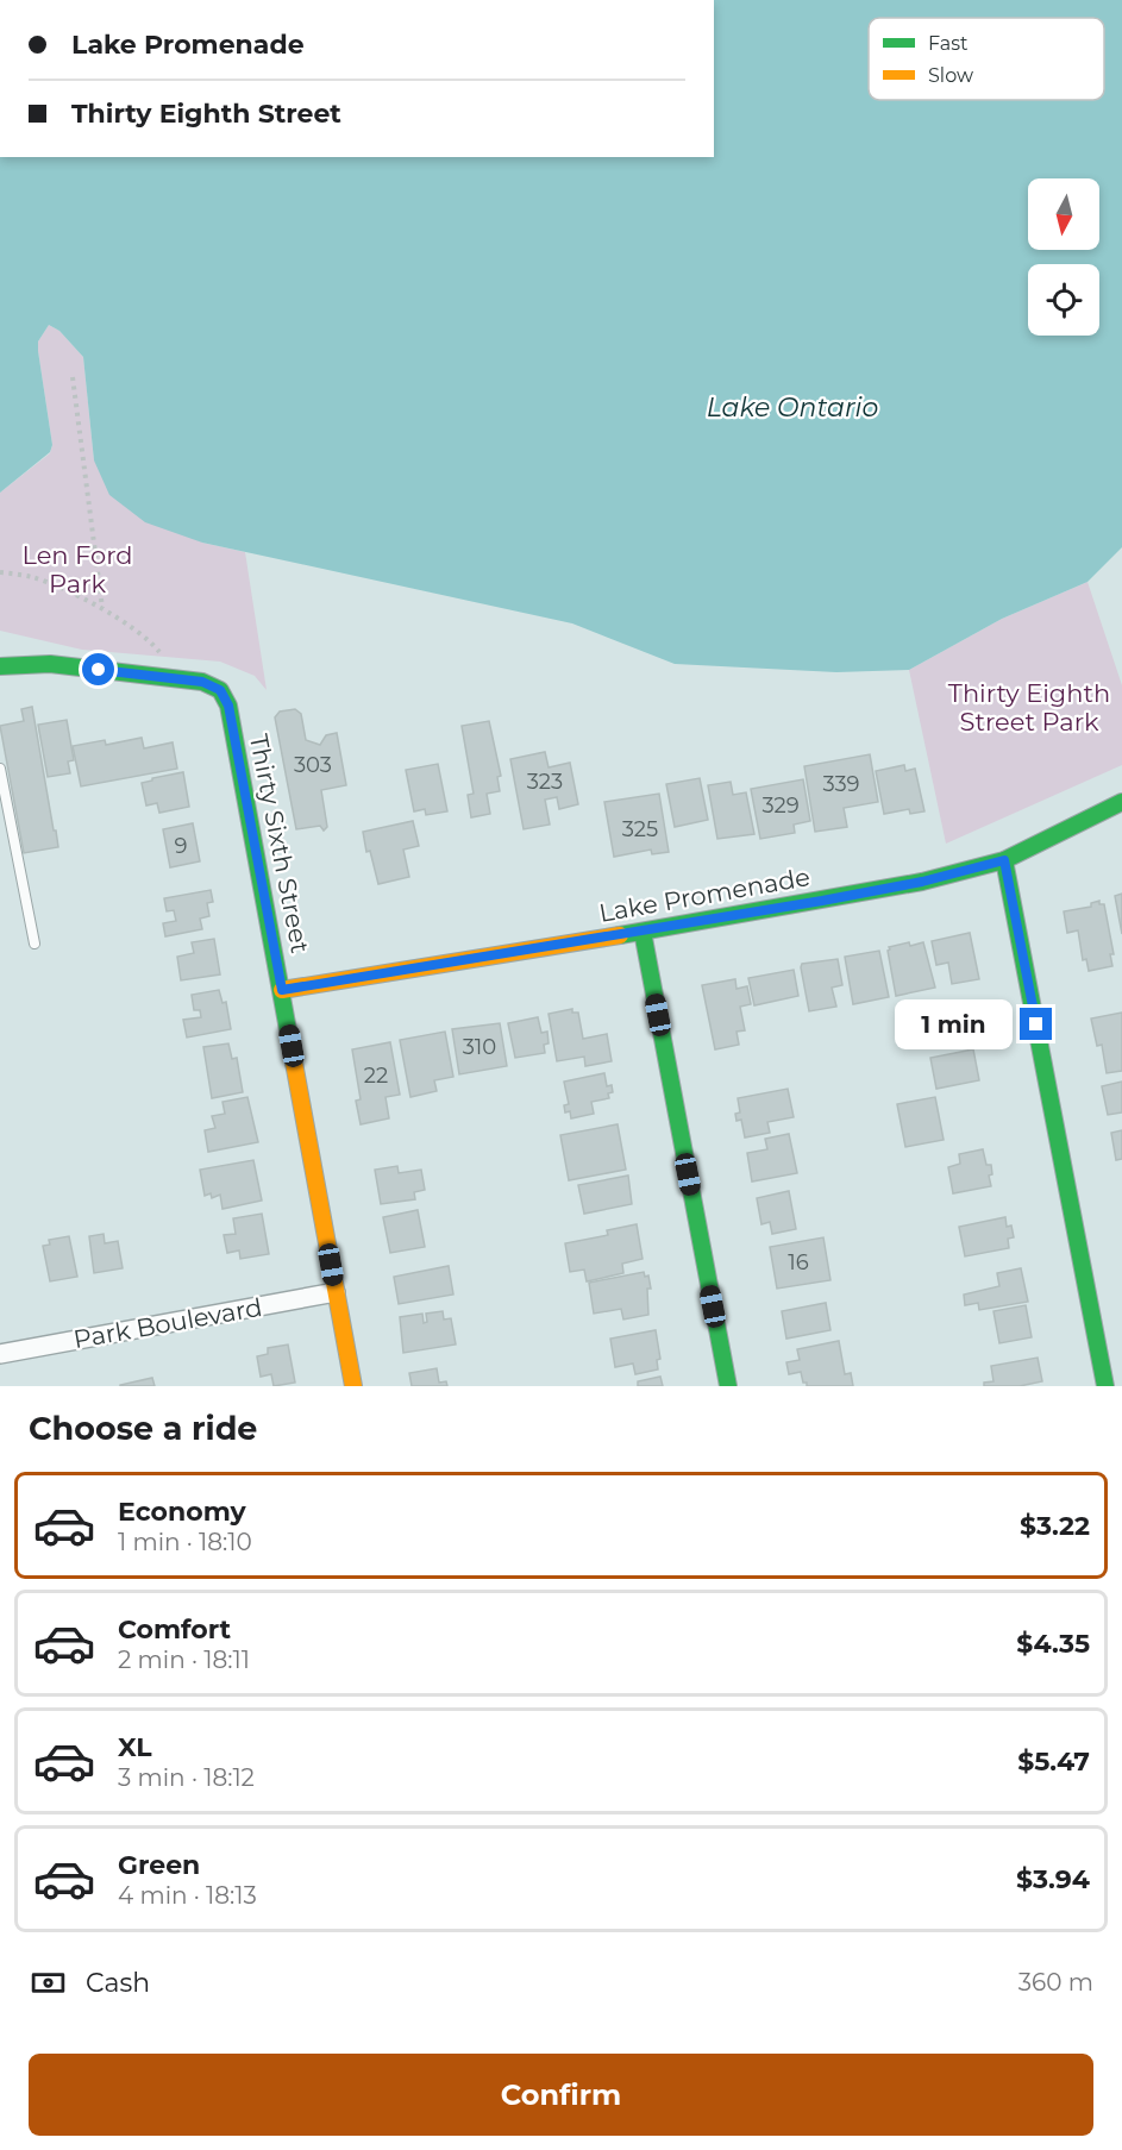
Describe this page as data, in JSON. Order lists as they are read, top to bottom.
{
  "streets": {
    "street": ["Thirty Sixth Street", "Lake Promenade", "Park Boulevard"]
  },
  "crossings": [
    ["Thirty Sixth Street", "Lake Promenade"],
    ["Thirty Sixth Street", "Park Boulevard"]
  ],
  "water": ["Lake Ontario"],
  "parks": ["Len Ford Park", "Thirty Eighth Street Park"],
  "house_numbers": [
    "303",
    "323",
    "339",
    "329",
    "325",
    "9",
    "310",
    "22",
    "16"
  ],
  "legend": ["Fast", "Slow"],
  "north": "bottom",
  "page": {
    "banner": ["Lake Promenade", "Thirty Eighth Street"],
    "bubble": "1 min",
    "heading": "Choose a ride",
    "list": [
      {
        "name": "Economy",
        "note": "1 min · 18:10",
        "value": "$3.22"
      },
      {
        "name": "Comfort",
        "note": "2 min · 18:11",
        "value": "$4.35"
      },
      {
        "name": "XL",
        "note": "3 min · 18:12",
        "value": "$5.47"
      },
      {
        "name": "Green",
        "note": "4 min · 18:13",
        "value": "$3.94"
      }
    ],
    "pay": ["Cash", "360 m"],
    "buttons": "Confirm"
  }
}
